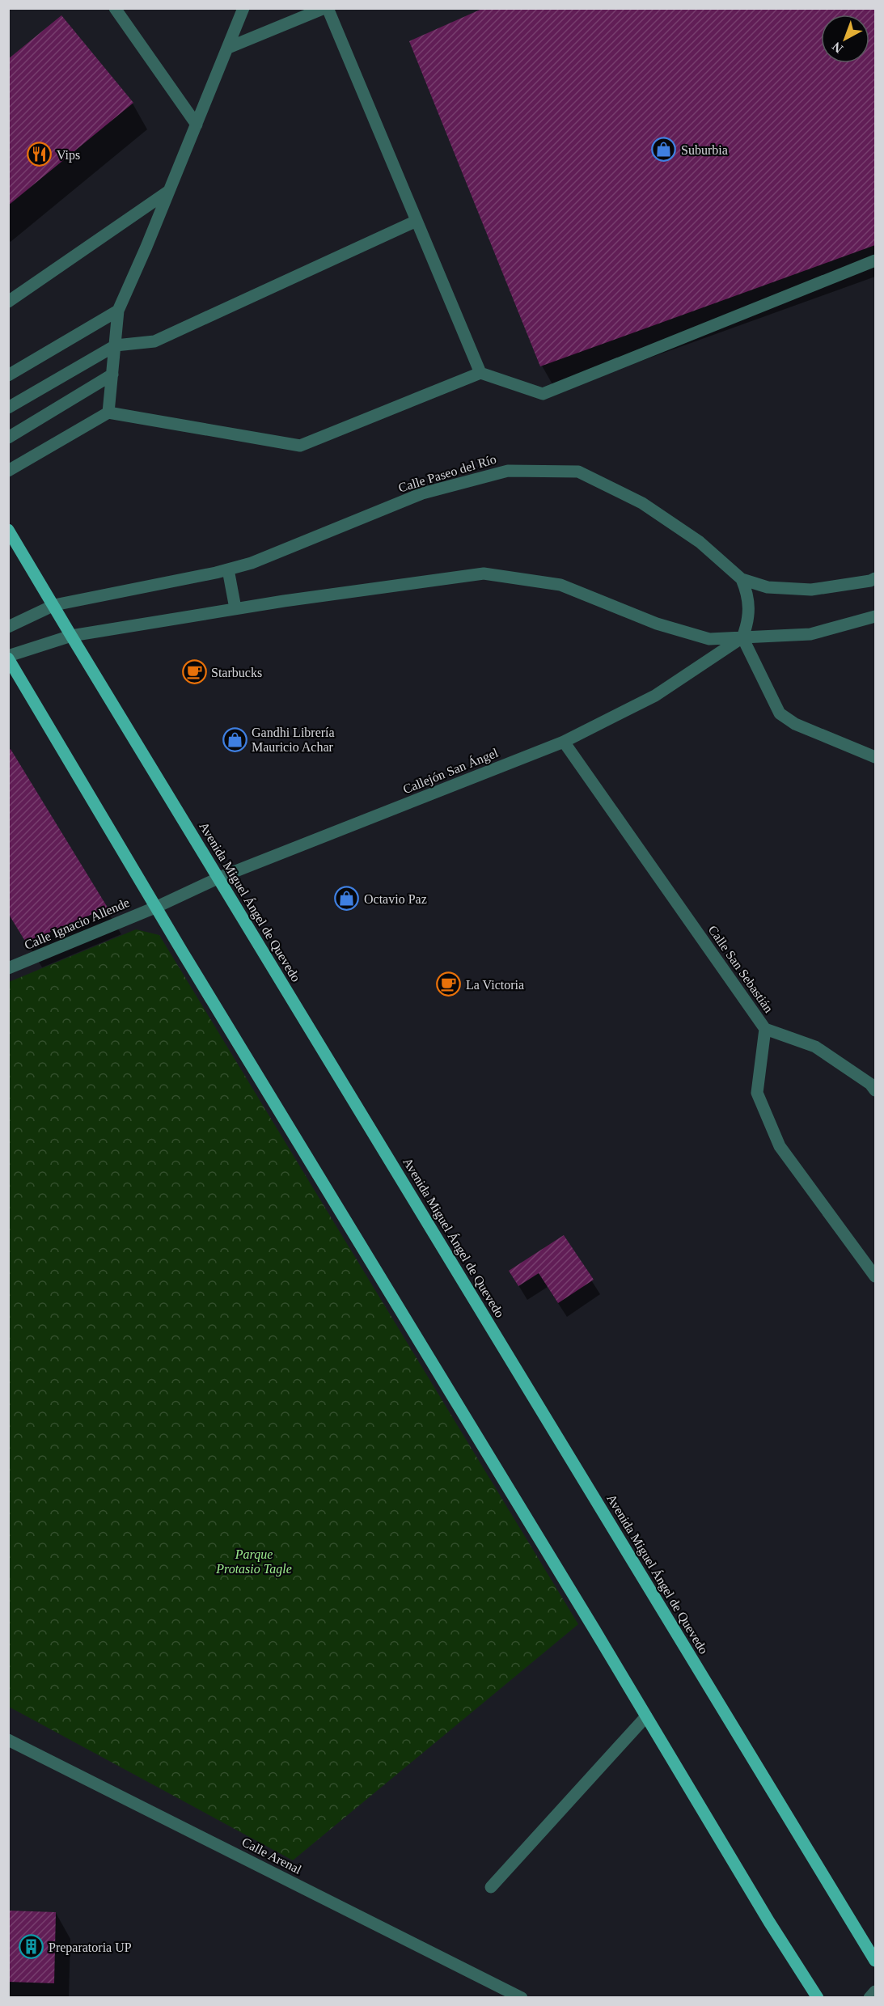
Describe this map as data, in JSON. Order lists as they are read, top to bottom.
{
  "streets": {
    "main road": ["Avenida Miguel Ángel de Quevedo"],
    "street": [
      "Calle Paseo del Río",
      "Callejón San Ángel",
      "Calle Ignacio Allende",
      "Calle San Sebastián",
      "Calle Arenal"
    ]
  },
  "crossings": [
    ["Calle Paseo del Río", "Avenida Miguel Ángel de Quevedo"],
    ["Callejón San Ángel", "Avenida Miguel Ángel de Quevedo"],
    ["Callejón San Ángel", "Calle Ignacio Allende"],
    ["Callejón San Ángel", "Calle San Sebastián"]
  ],
  "parks": ["Parque Protasio Tagle"],
  "places": {
    "shop": ["Suburbia", "Gandhi Librería Mauricio Achar", "Octavio Paz"],
    "restaurant": ["Vips"],
    "cafe": ["Starbucks", "La Victoria"],
    "building": ["Preparatoria UP"]
  },
  "north": "bottom left"
}
